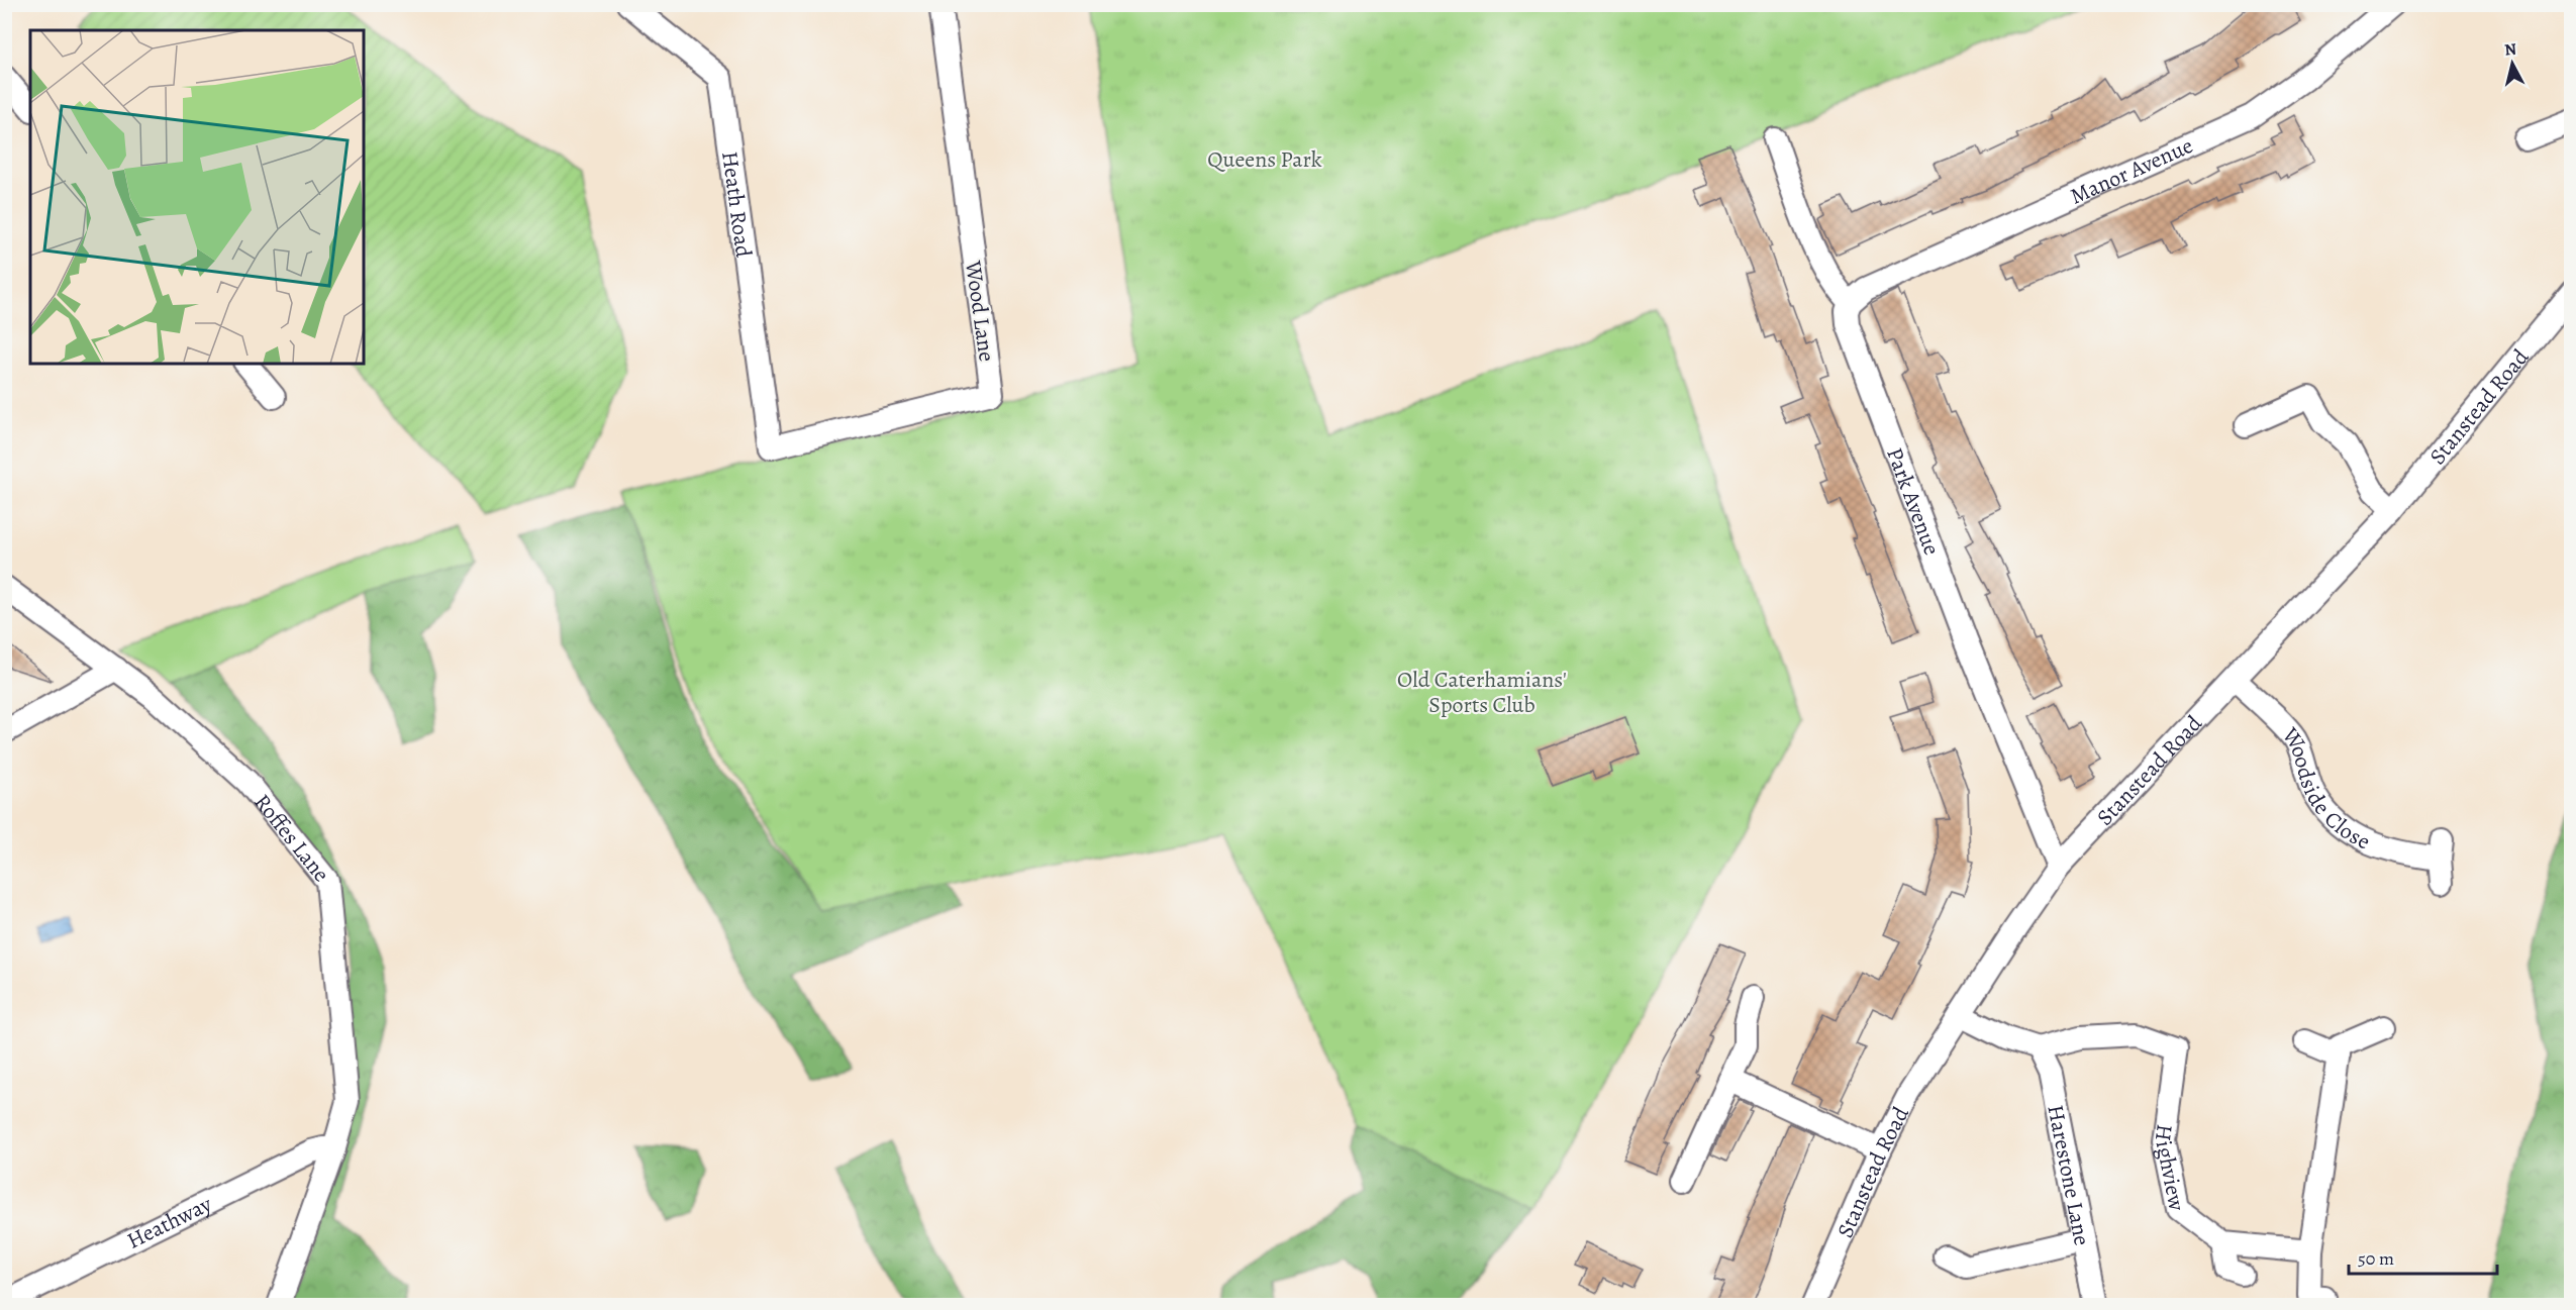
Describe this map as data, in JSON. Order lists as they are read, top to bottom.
{
  "streets": {
    "street": [
      "Manor Avenue",
      "Heath Road",
      "Wood Lane",
      "Stanstead Road",
      "Park Avenue",
      "Woodside Close",
      "Roffes Lane",
      "Highview",
      "Harestone Lane",
      "Heathway"
    ]
  },
  "crossings": [
    ["Manor Avenue", "Park Avenue"],
    ["Heath Road", "Wood Lane"],
    ["Stanstead Road", "Park Avenue"],
    ["Stanstead Road", "Woodside Close"],
    ["Roffes Lane", "Heathway"],
    ["Highview", "Harestone Lane"]
  ],
  "parks": ["Queens Park", "Old Caterhamians' Sports Club"],
  "scale_bar": "50 m",
  "north": "top"
}
